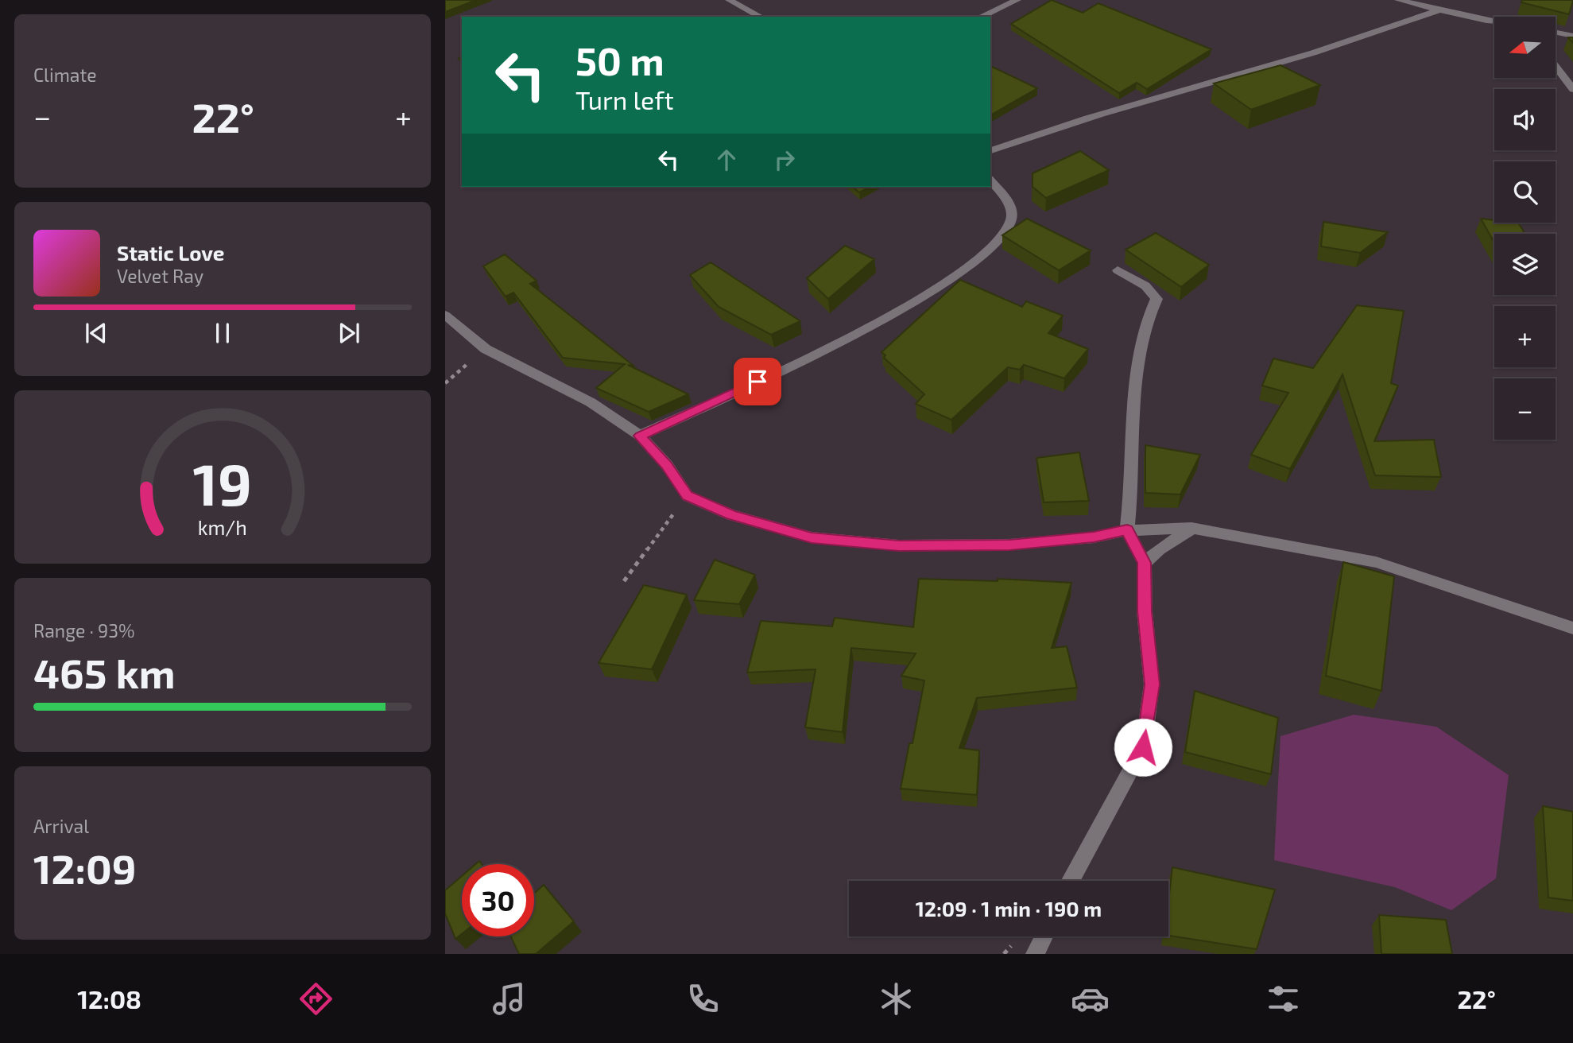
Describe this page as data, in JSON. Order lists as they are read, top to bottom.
{
  "north": "left",
  "page": {
    "tile": [
      "Climate",
      ["Range · 93%", "465 km"],
      ["Arrival", "12:09"]
    ],
    "map_buttons": ["+", "−"],
    "turn": ["50 m", "Turn left"],
    "heat": ["−", "22°", "+"],
    "song": ["Static Love", "Velvet Ray"],
    "limit": "30",
    "trip": "12:09 · 1 min · 190 m",
    "tabs": ["12:08", "22°"],
    "gauge": ["19", "km/h"]
  }
}
